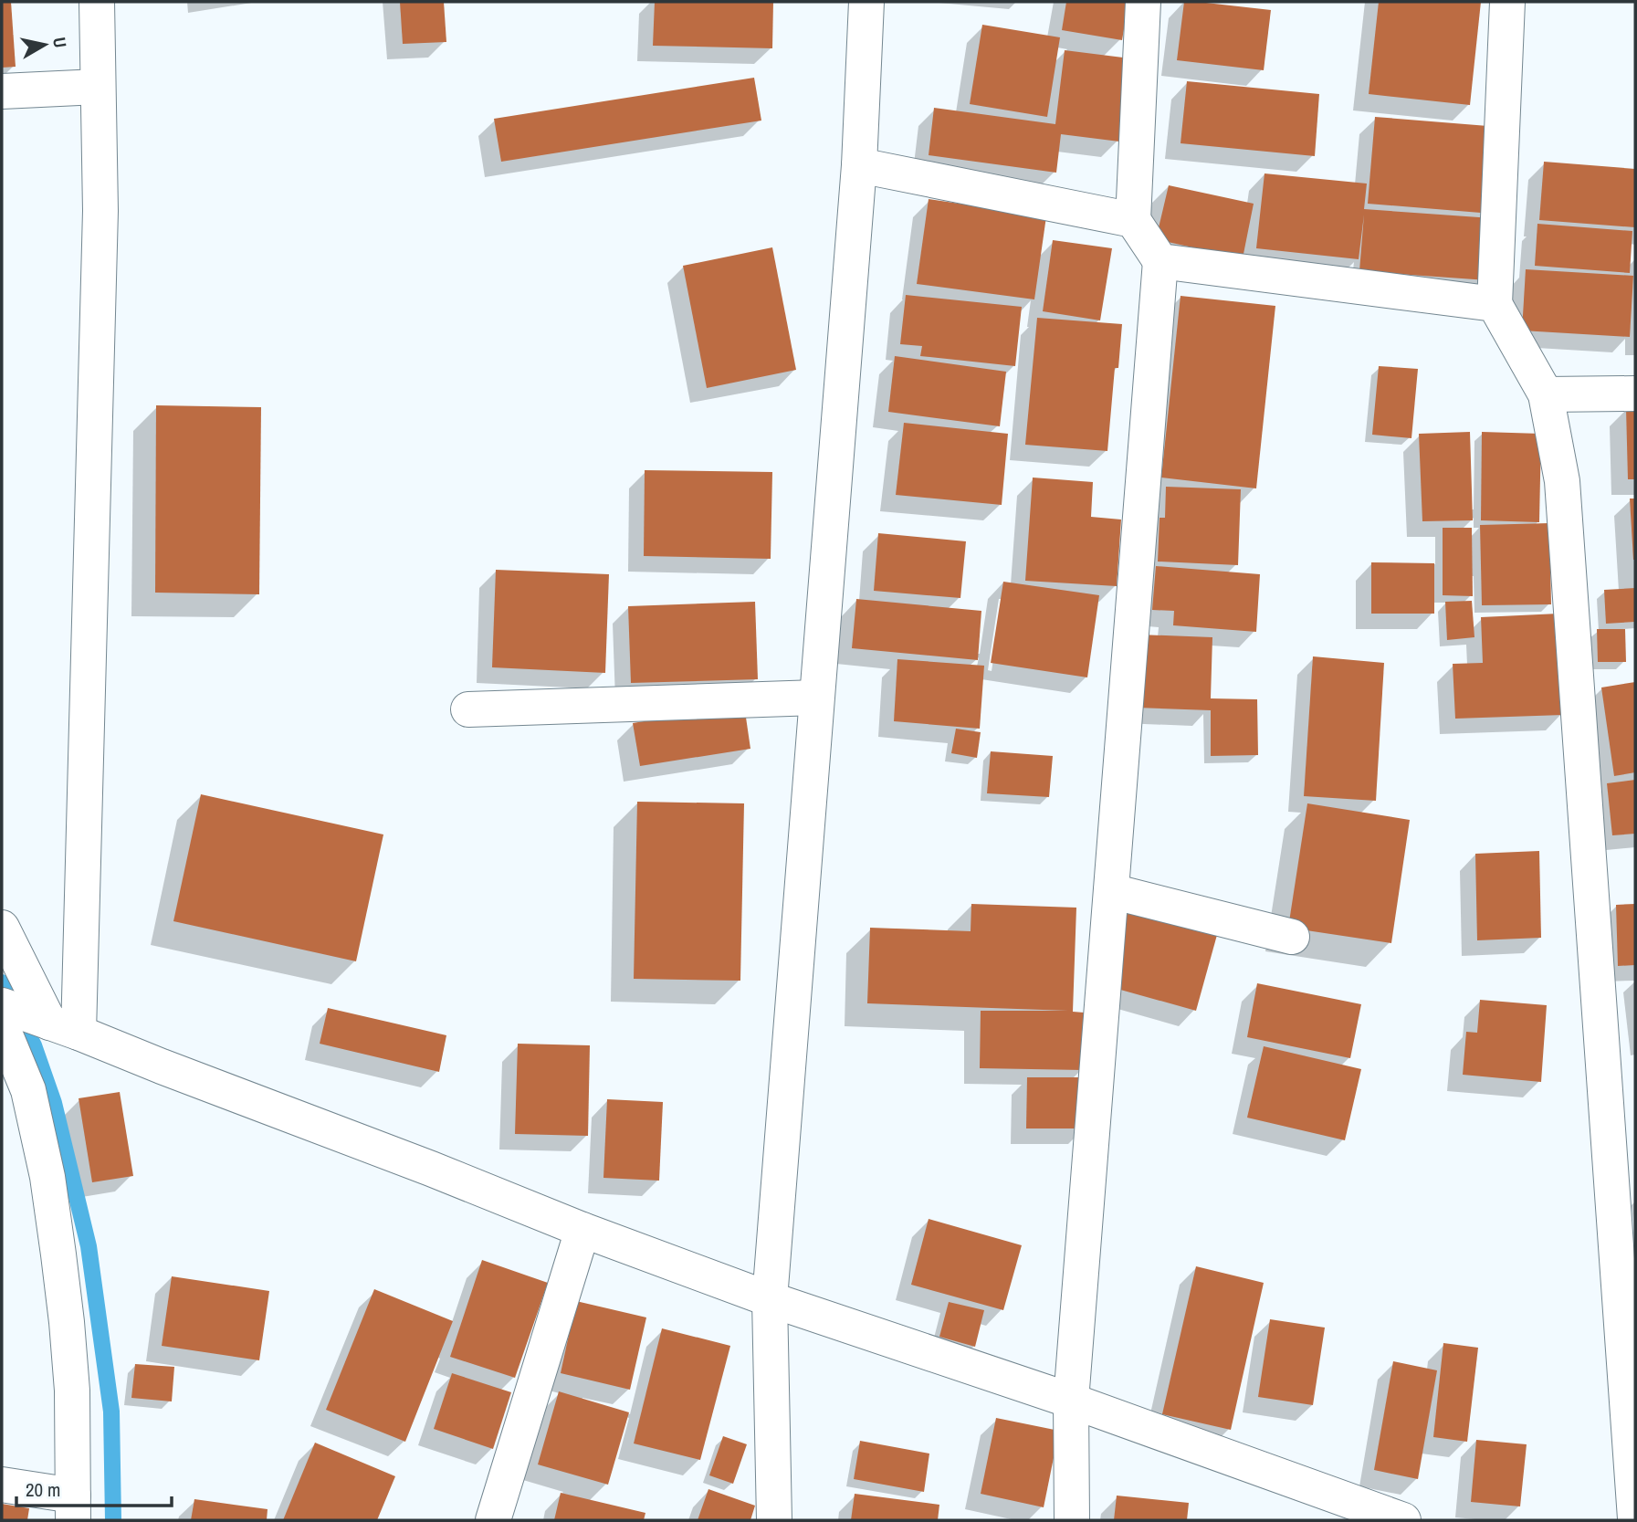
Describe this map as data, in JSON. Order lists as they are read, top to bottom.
{
  "scale_bar": "20 m",
  "north": "right"
}
